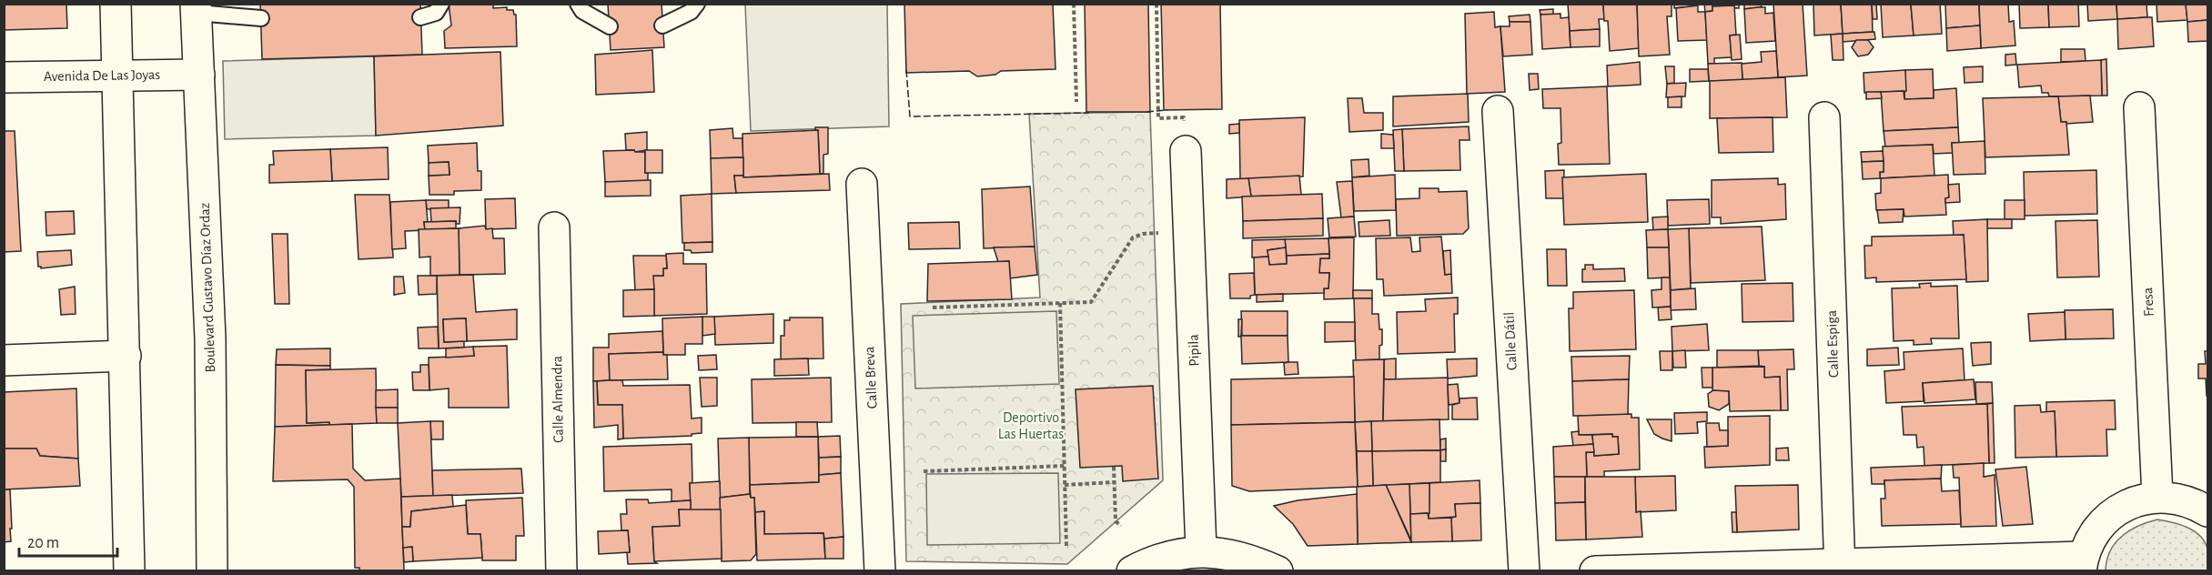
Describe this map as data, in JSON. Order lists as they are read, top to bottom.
{
  "streets": {
    "street": [
      "Avenida De Las Joyas",
      "Boulevard Gustavo Díaz Ordaz",
      "Fresa",
      "Calle Dátil",
      "Calle Espiga",
      "Pipila",
      "Calle Breva",
      "Calle Almendra"
    ]
  },
  "crossings": [
    ["Avenida De Las Joyas", "Boulevard Gustavo Díaz Ordaz"]
  ],
  "parks": ["Deportivo Las Huertas"],
  "scale_bar": "20 m"
}
